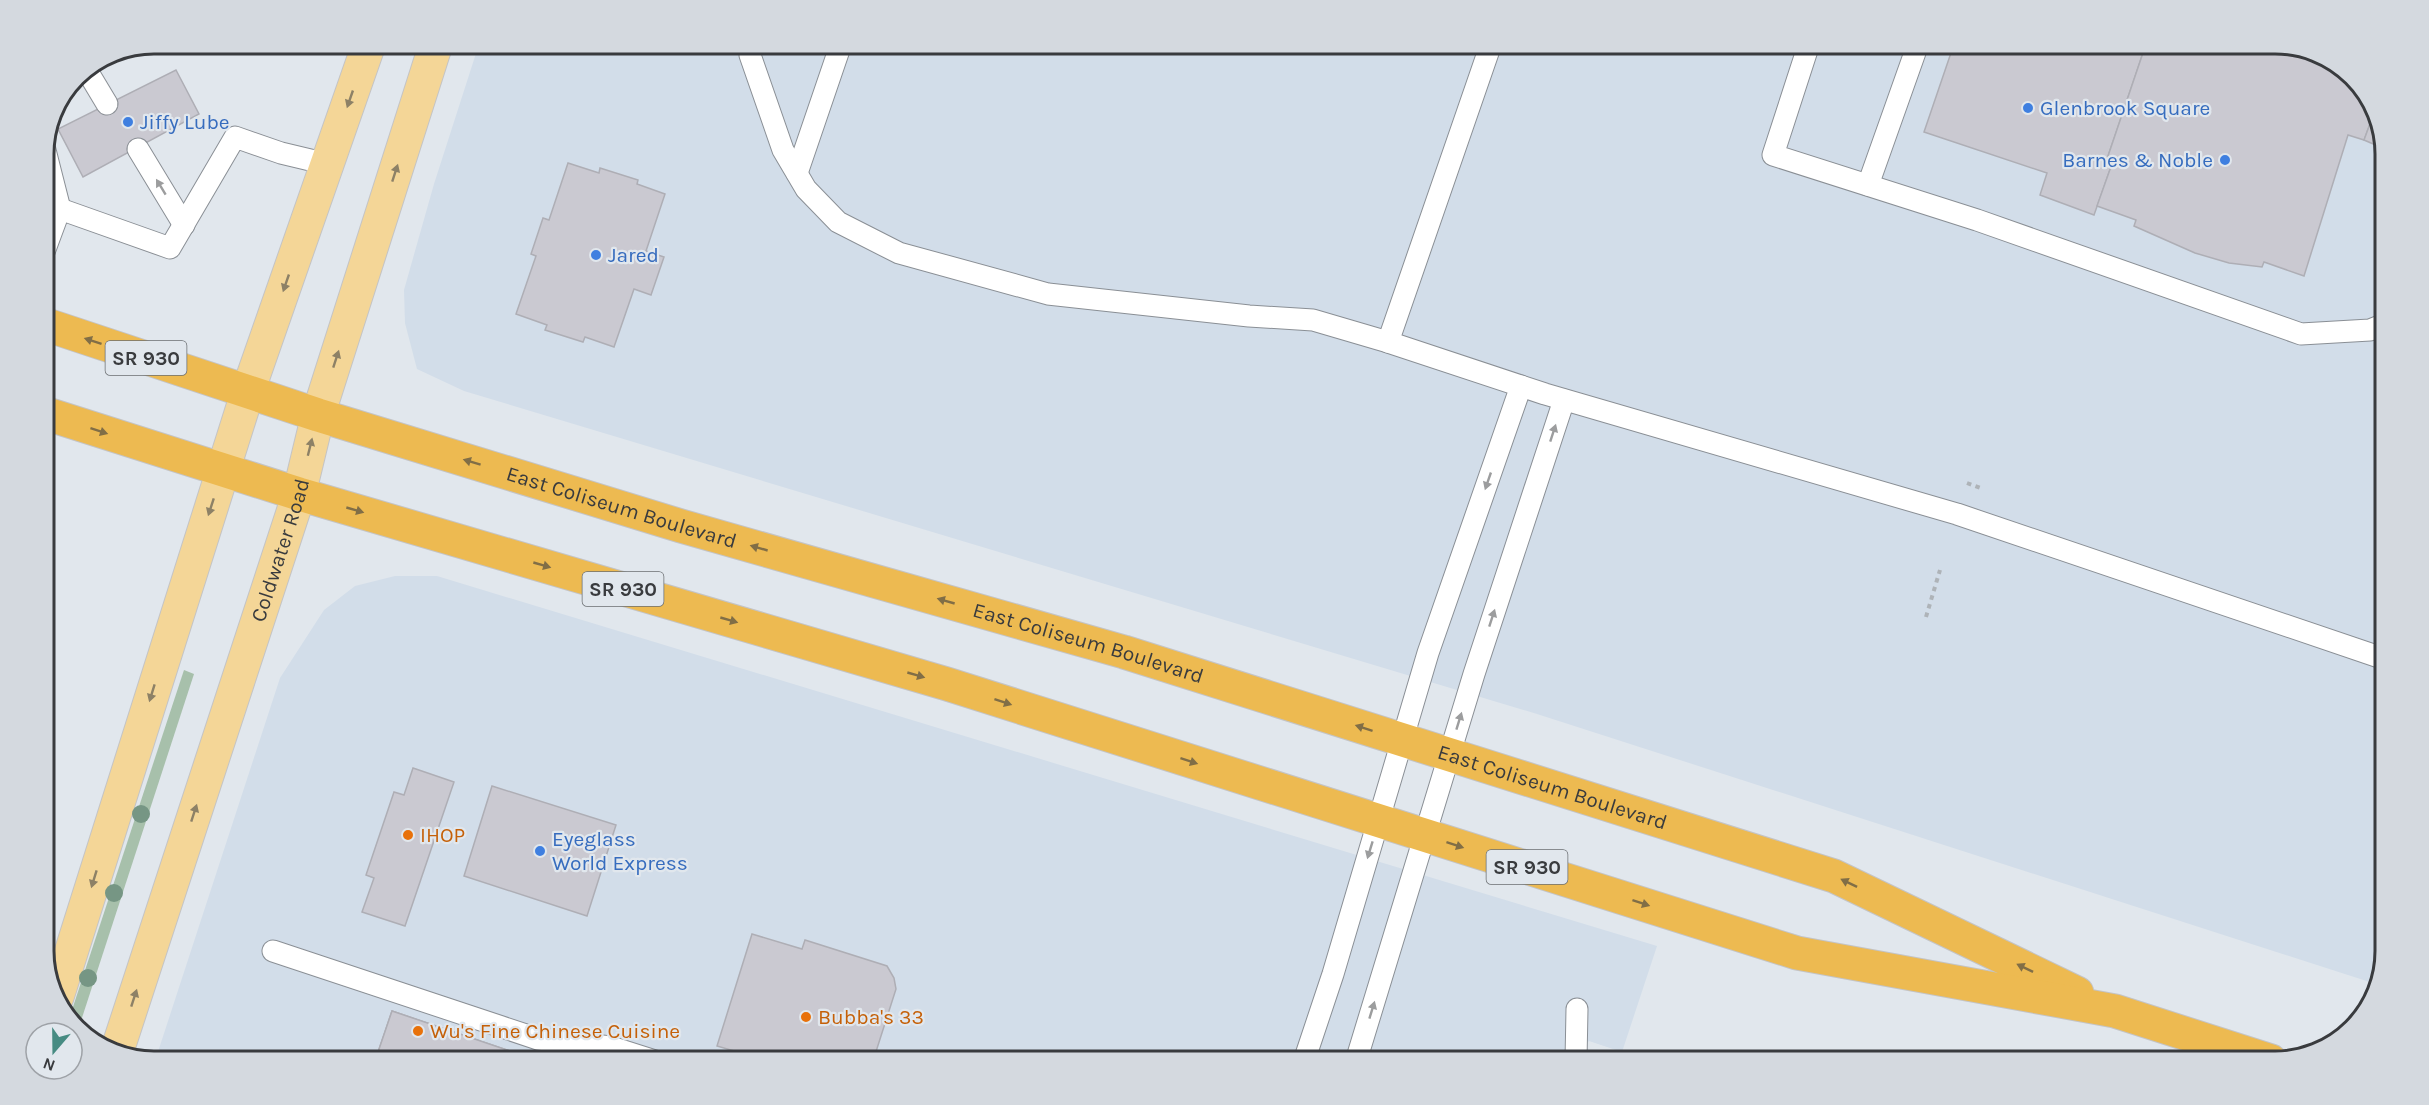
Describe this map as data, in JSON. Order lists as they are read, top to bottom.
{
  "streets": {
    "highway": ["SR 930", "East Coliseum Boulevard"],
    "main road": ["Coldwater Road"]
  },
  "crossings": [
    ["East Coliseum Boulevard", "Coldwater Road"]
  ],
  "places": [
    "Glenbrook Square",
    "Jiffy Lube",
    "Barnes & Noble",
    "Jared",
    "IHOP",
    "Eyeglass World Express",
    "Bubba's 33",
    "Wu's Fine Chinese Cuisine"
  ],
  "north": "bottom"
}
